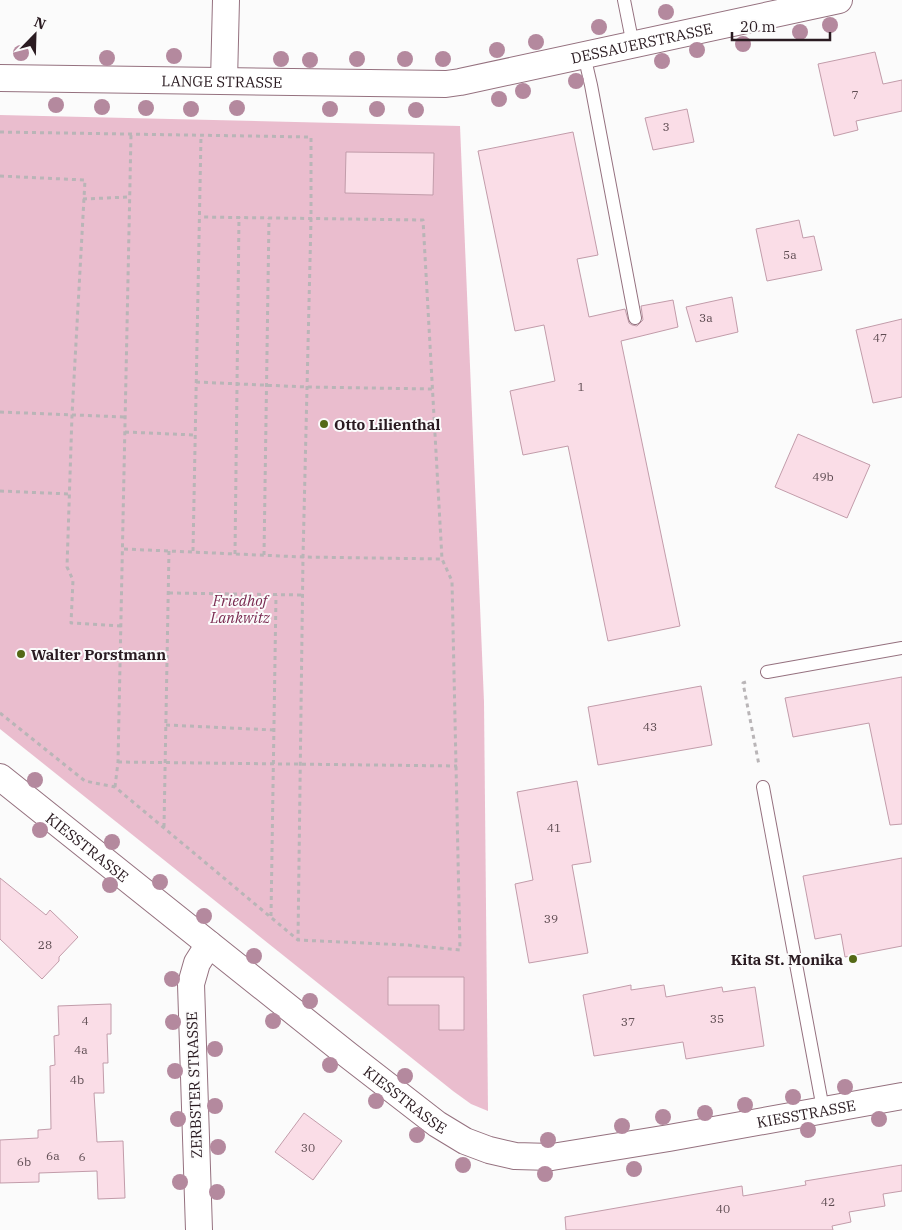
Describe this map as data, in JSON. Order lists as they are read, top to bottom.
{
  "streets": {
    "street": [
      "DESSAUERSTRASSE",
      "LANGE STRASSE",
      "KIESSTRASSE",
      "ZERBSTER STRASSE"
    ]
  },
  "crossings": [
    ["DESSAUERSTRASSE", "LANGE STRASSE"],
    ["KIESSTRASSE", "ZERBSTER STRASSE"]
  ],
  "parks": ["Friedhof Lankwitz"],
  "places": ["Otto Lilienthal", "Walter Porstmann", "Kita St. Monika"],
  "house_numbers": [
    "7",
    "3",
    "5a",
    "3a",
    "47",
    "1",
    "49b",
    "43",
    "41",
    "39",
    "28",
    "35",
    "4",
    "37",
    "4a",
    "4b",
    "30",
    "6a",
    "6",
    "6b",
    "42",
    "40"
  ],
  "scale_bar": "20 m",
  "north": "top right"
}
